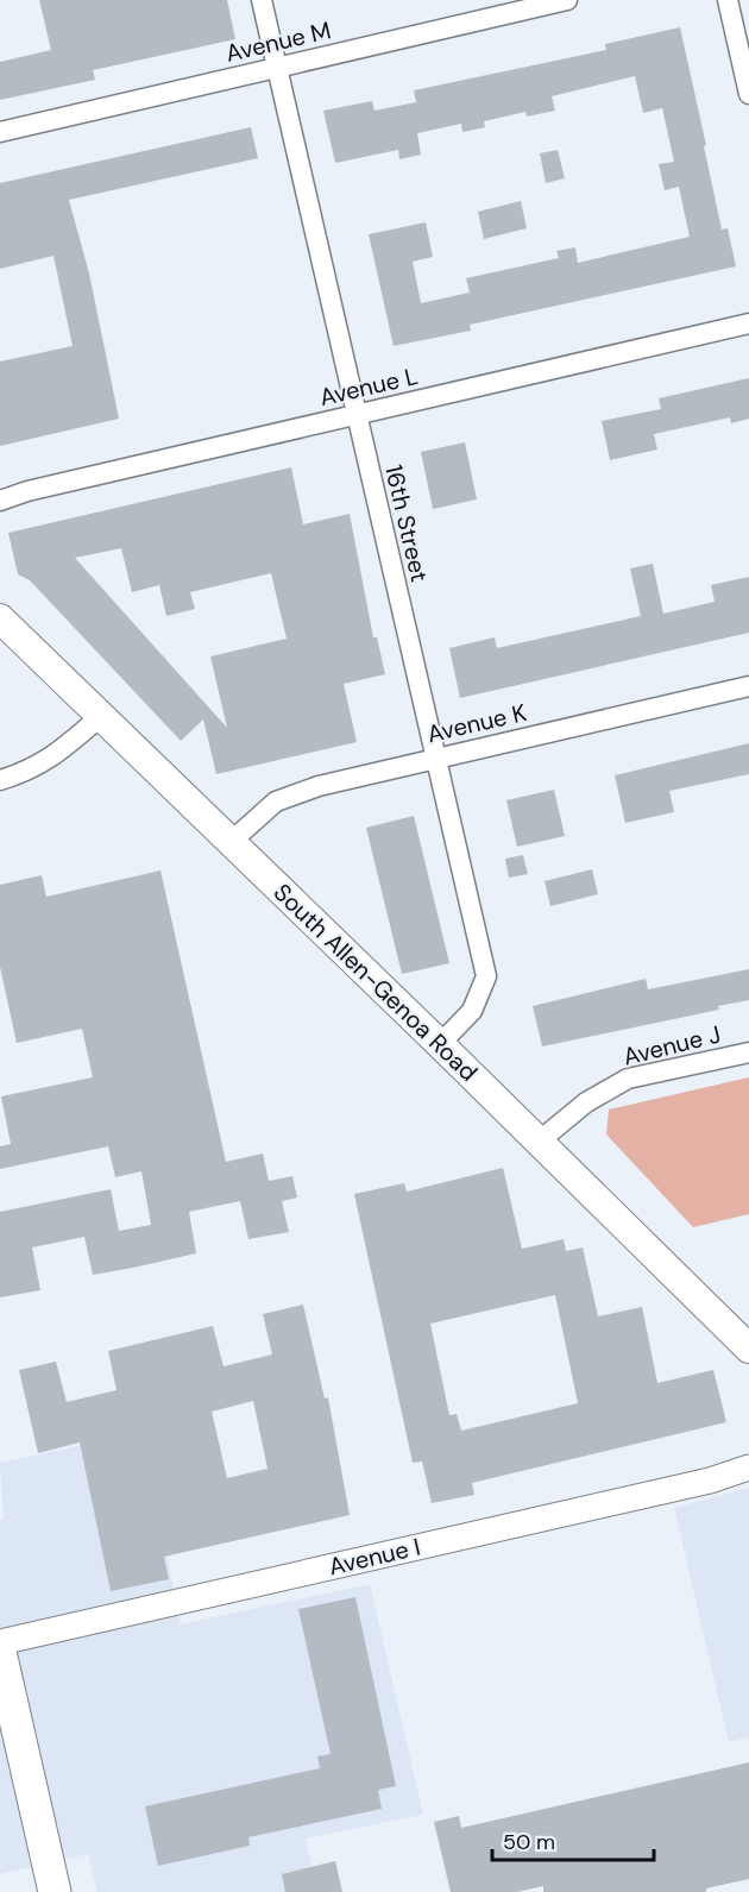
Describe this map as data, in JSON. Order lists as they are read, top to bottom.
{
  "streets": {
    "main road": ["South Allen-Genoa Road"],
    "street": [
      "Avenue M",
      "Avenue L",
      "16th Street",
      "Avenue K",
      "Avenue J",
      "Avenue I"
    ]
  },
  "crossings": [
    ["Avenue M", "16th Street"],
    ["Avenue L", "16th Street"],
    ["16th Street", "Avenue K"],
    ["16th Street", "South Allen-Genoa Road"],
    ["Avenue K", "South Allen-Genoa Road"],
    ["South Allen-Genoa Road", "Avenue J"]
  ],
  "scale_bar": "50 m"
}
